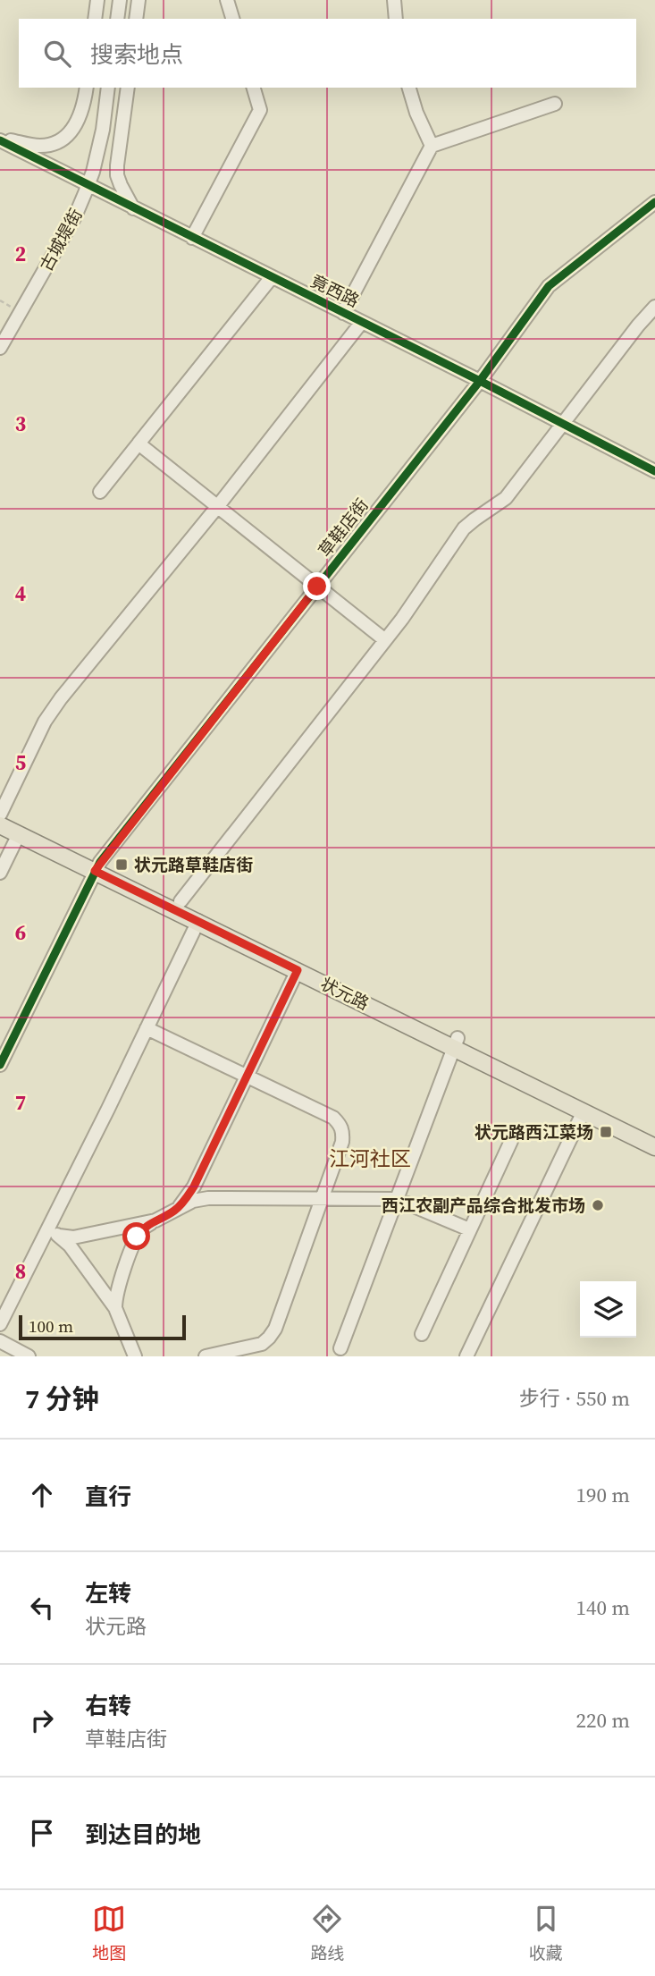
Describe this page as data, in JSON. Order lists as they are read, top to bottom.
{
  "streets": {
    "main road": ["状元路"],
    "street": ["古城堤街", "竟西路", "草鞋店街"]
  },
  "crossings": [
    ["古城堤街", "竟西路"],
    ["竟西路", "草鞋店街"],
    ["草鞋店街", "状元路"]
  ],
  "districts": ["江河社区"],
  "places": {
    "transit": ["状元路草鞋店街", "状元路西江菜场"],
    "other": ["西江农副产品综合批发市场"]
  },
  "scale_bar": "100 m",
  "page": {
    "search": "搜索地点",
    "scale": "100 m",
    "heading": ["7 分钟", "步行 · 550 m"],
    "list": [
      ["直行", "190 m"],
      ["左转", "状元路", "140 m"],
      ["右转", "草鞋店街", "220 m"],
      "到达目的地"
    ],
    "nav": ["地图", "路线", "收藏"]
  },
  "grid": {
    "rows": [
      "2",
      "3",
      "4",
      "5",
      "6",
      "7",
      "8"
    ]
  }
}
